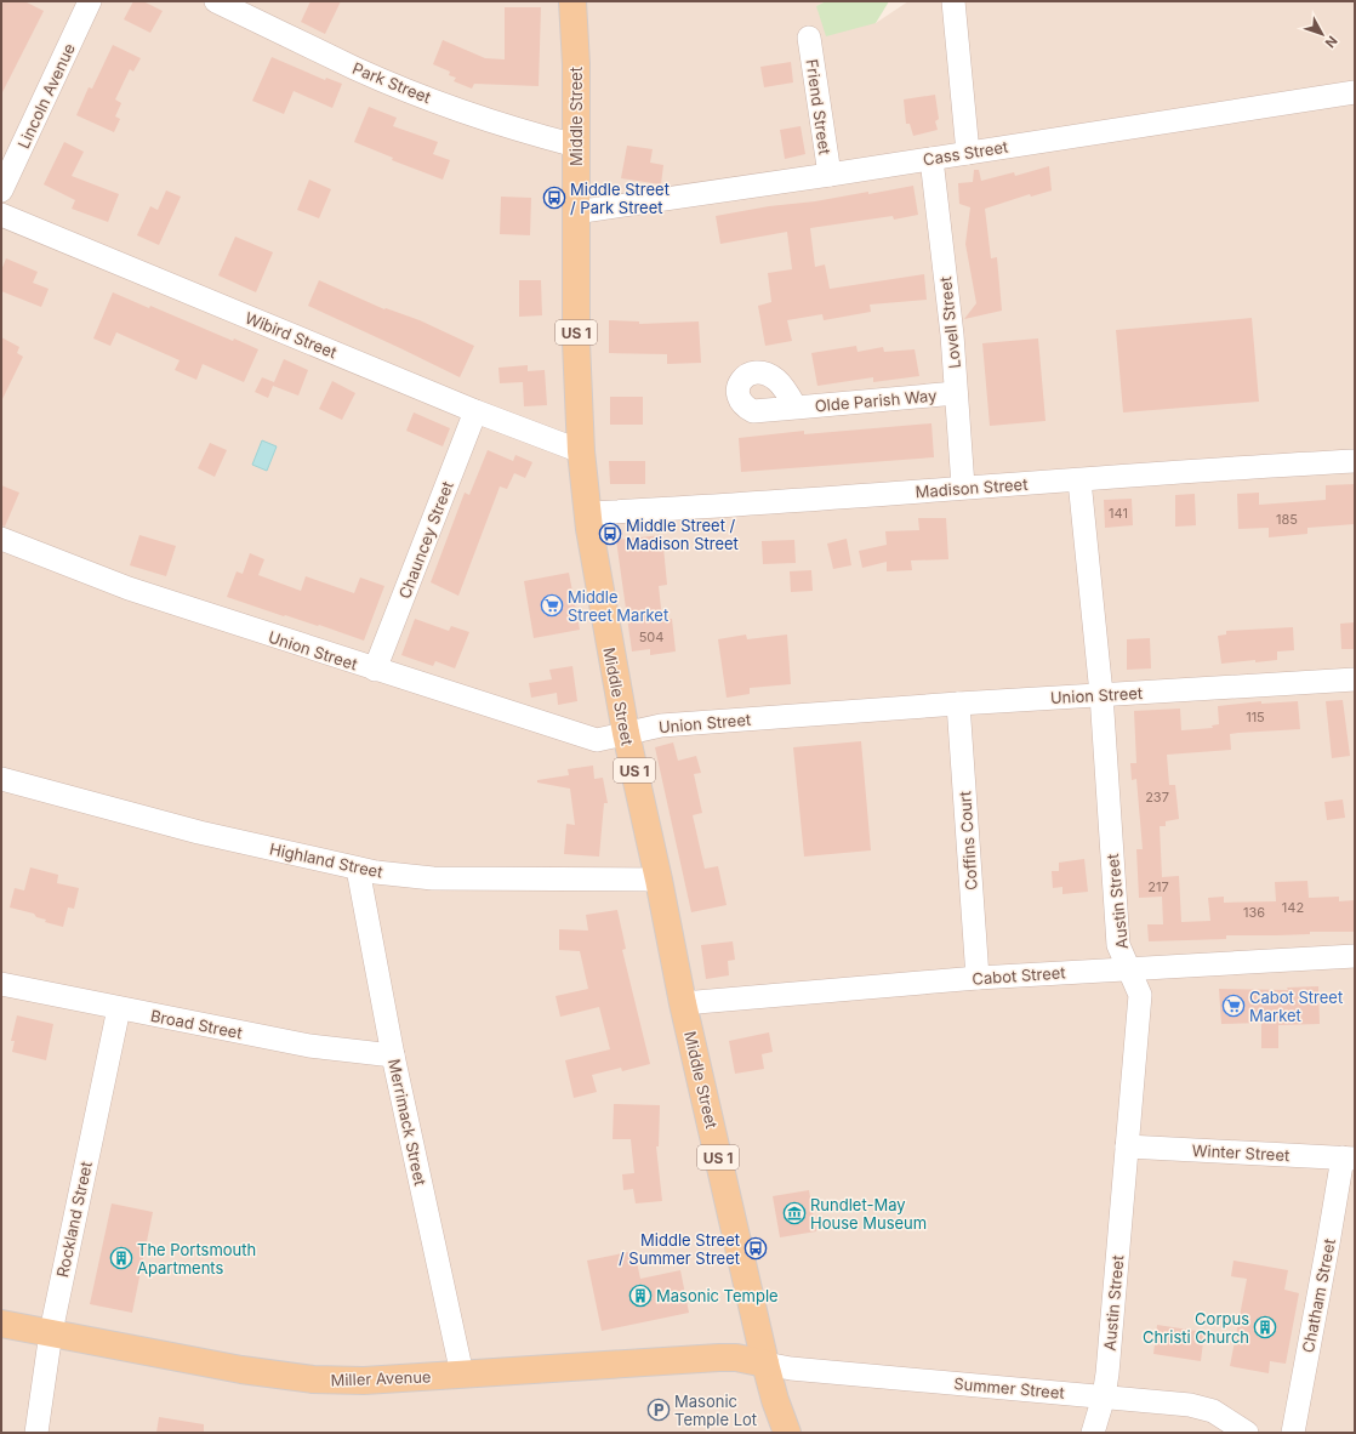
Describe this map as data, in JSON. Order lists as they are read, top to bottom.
{
  "streets": {
    "main road": ["Middle Street", "US 1", "Miller Avenue"],
    "street": [
      "Park Street",
      "Lincoln Avenue",
      "Friend Street",
      "Cass Street",
      "Lovell Street",
      "Wibird Street",
      "Olde Parish Way",
      "Madison Street",
      "Chauncey Street",
      "Union Street",
      "Coffins Court",
      "Highland Street",
      "Austin Street",
      "Cabot Street",
      "Broad Street",
      "Merrimack Street",
      "Winter Street",
      "Rockland Street",
      "Chatham Street",
      "Summer Street"
    ]
  },
  "crossings": [
    ["Park Street", "Middle Street"],
    ["Friend Street", "Cass Street"],
    ["Middle Street", "Cass Street"],
    ["Middle Street", "Wibird Street"],
    ["Middle Street", "Madison Street"],
    ["Middle Street", "Union Street"],
    ["Middle Street", "Highland Street"],
    ["Middle Street", "Cabot Street"],
    ["Middle Street", "Miller Avenue"],
    ["Middle Street", "Summer Street"],
    ["Cass Street", "Lovell Street"],
    ["Lovell Street", "Olde Parish Way"],
    ["Lovell Street", "Madison Street"],
    ["Wibird Street", "Chauncey Street"],
    ["Madison Street", "Austin Street"],
    ["Chauncey Street", "Union Street"],
    ["Union Street", "Coffins Court"],
    ["Union Street", "Austin Street"],
    ["Coffins Court", "Cabot Street"],
    ["Highland Street", "Merrimack Street"],
    ["Austin Street", "Cabot Street"],
    ["Austin Street", "Winter Street"],
    ["Austin Street", "Summer Street"],
    ["Broad Street", "Merrimack Street"],
    ["Broad Street", "Rockland Street"],
    ["Merrimack Street", "Miller Avenue"],
    ["Winter Street", "Chatham Street"],
    ["Rockland Street", "Miller Avenue"],
    ["Miller Avenue", "Summer Street"]
  ],
  "places": {
    "bus stop": ["Middle Street / Park Street", "Middle Street / Madison Street", "Middle Street / Summer Street"],
    "supermarket": ["Middle Street Market", "Cabot Street Market"],
    "museum": ["Rundlet-May House Museum"],
    "building": ["The Portsmouth Apartments", "Masonic Temple", "Corpus Christi Church"],
    "parking": ["Masonic Temple Lot"]
  },
  "house_numbers": [
    "141",
    "185",
    "504",
    "115",
    "237",
    "217",
    "142",
    "136"
  ],
  "north": "bottom right"
}
